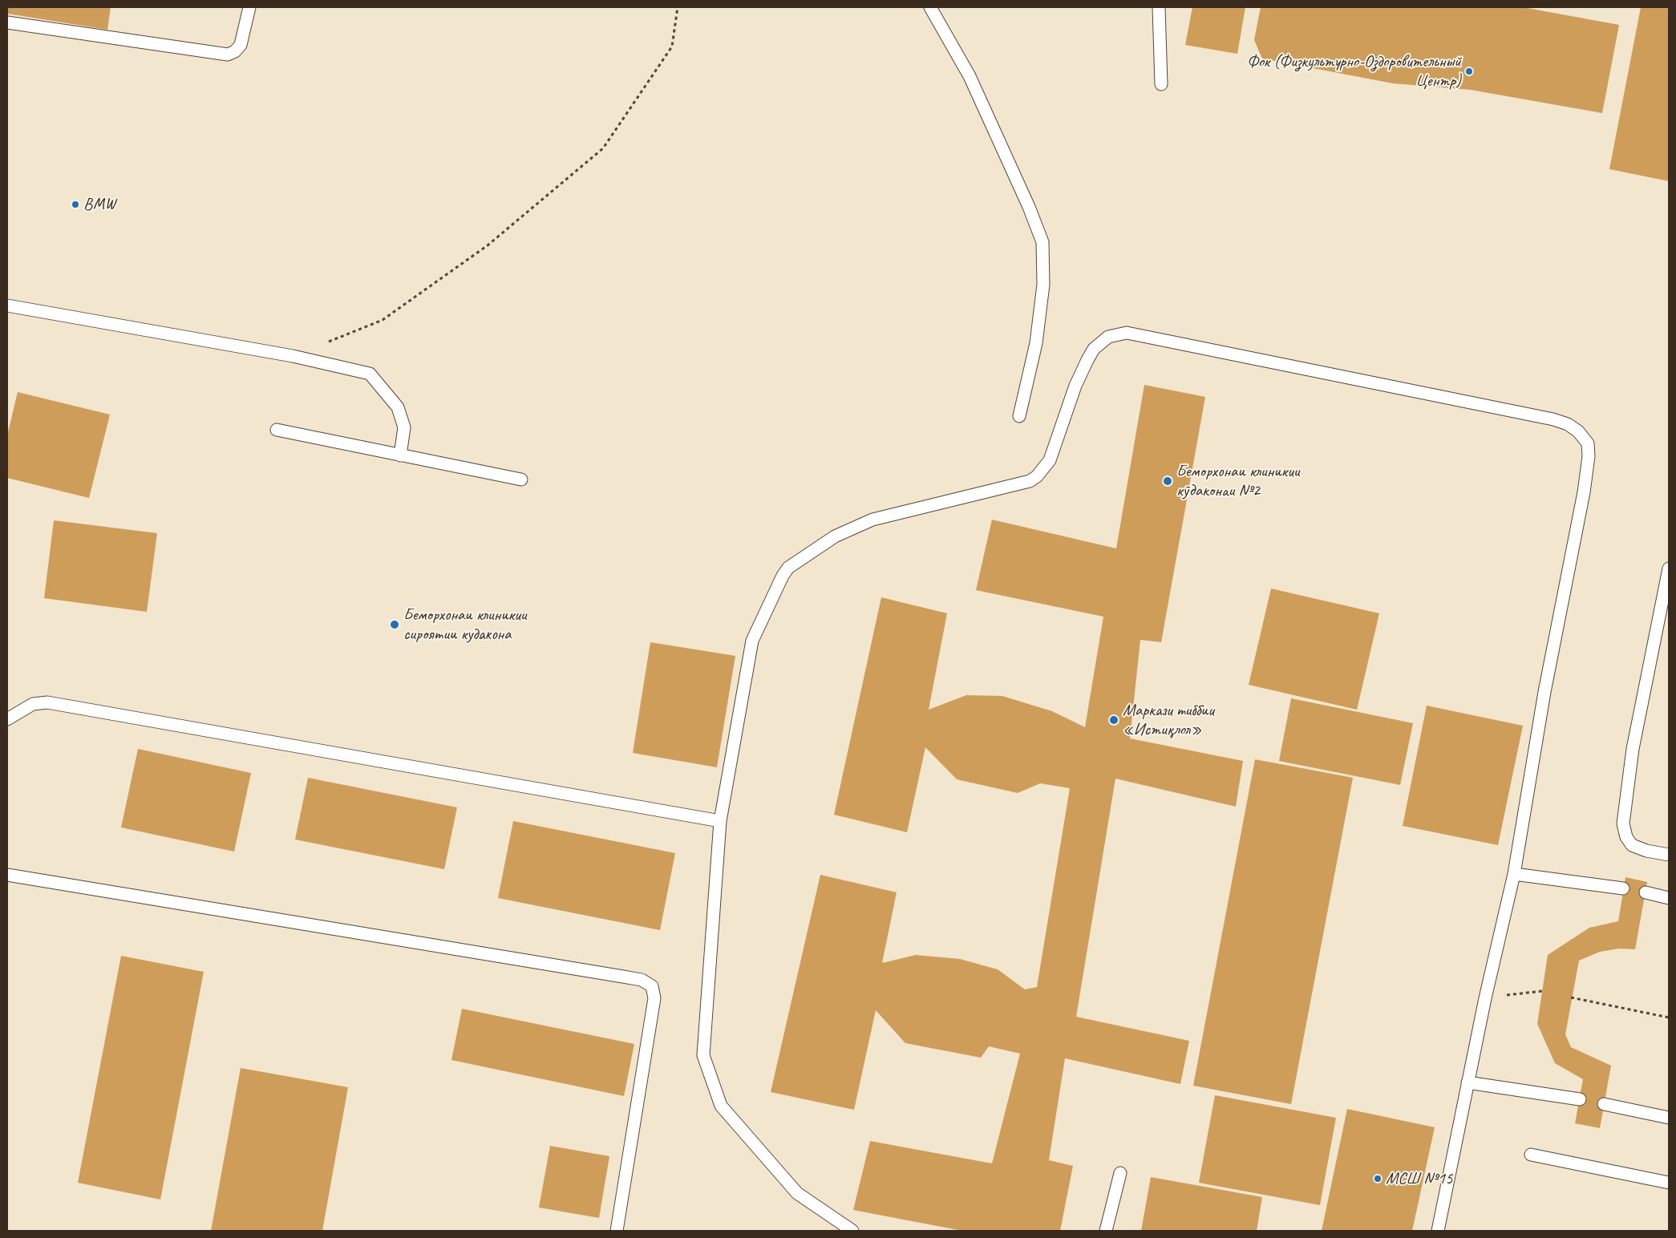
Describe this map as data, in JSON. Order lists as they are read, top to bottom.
{
  "places": [
    "Фок (Физкультурно-Оздоровительный Центр)",
    "BMW",
    "Беморхонаи клиникии кӯдаконаи №2",
    "Беморхонаи клиникии сироятии кудакона",
    "Маркази тиббии «Истиқлол»",
    "МСШ №15"
  ]
}
